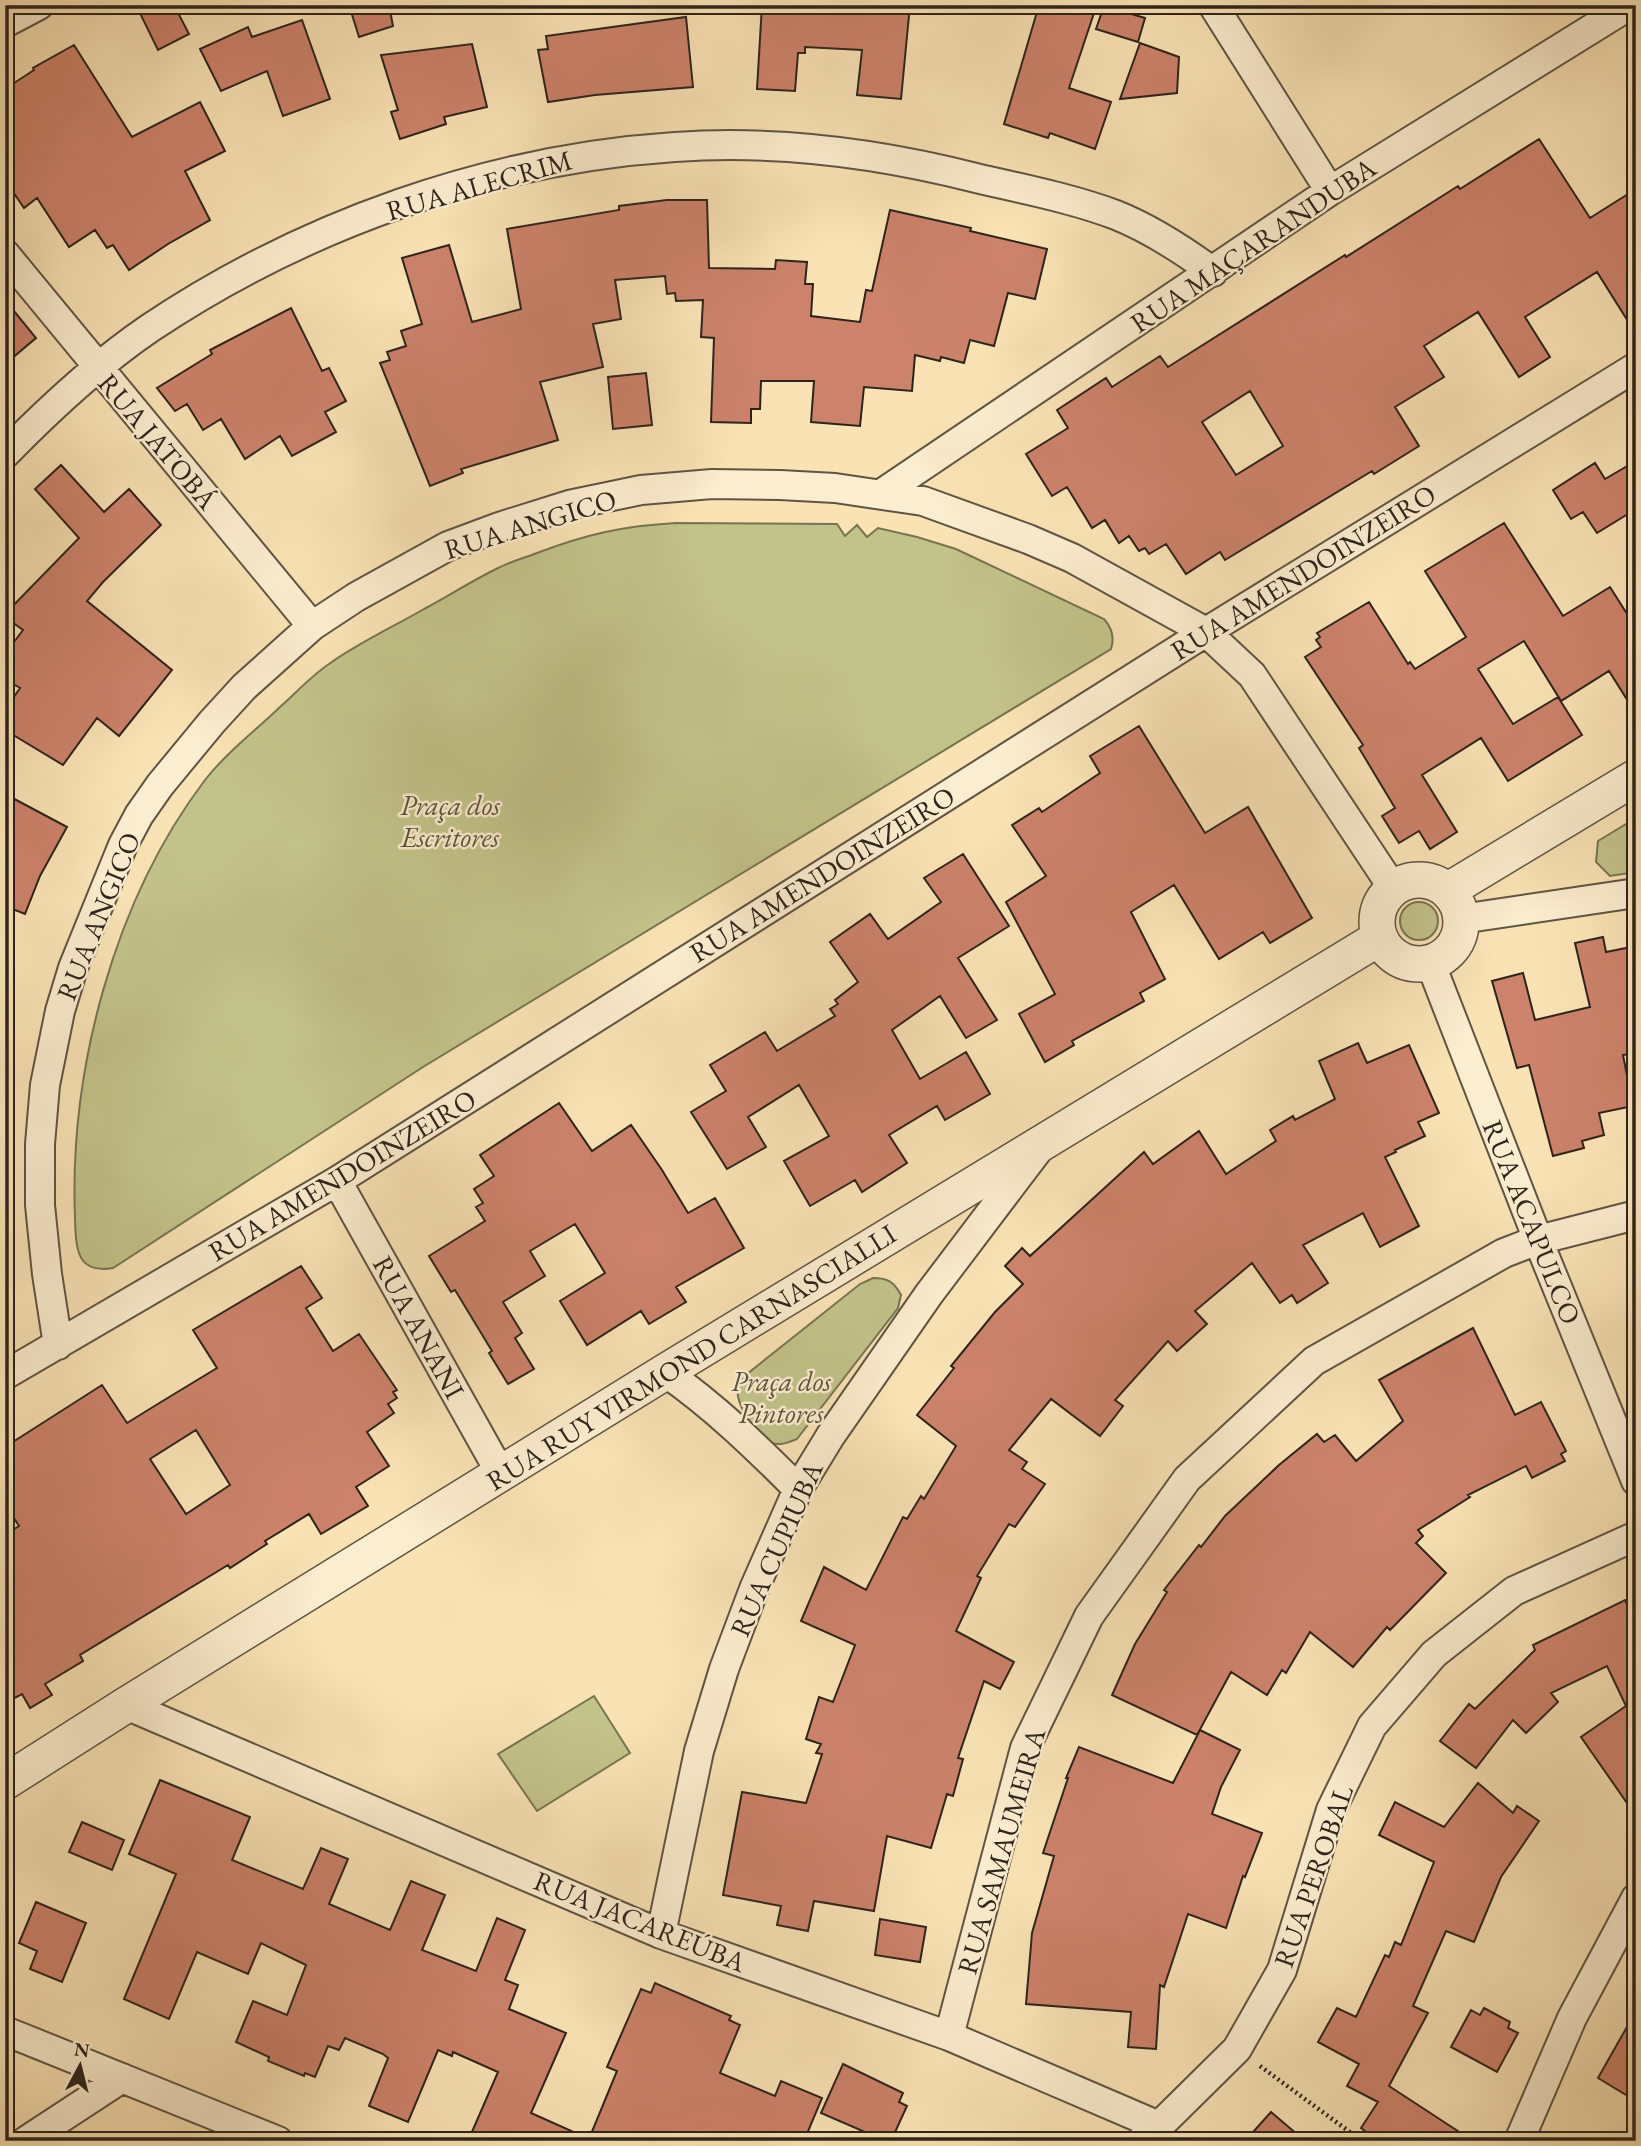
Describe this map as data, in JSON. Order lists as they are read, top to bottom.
{
  "streets": {
    "street": [
      "RUA ALECRIM",
      "RUA MAÇARANDUBA",
      "RUA JATOBÁ",
      "RUA ANGICO",
      "RUA AMENDOINZEIRO",
      "RUA ACAPULCO",
      "RUA ANANI",
      "RUA RUY VIRMOND CARNASCIALLI",
      "RUA CUPIUBA",
      "RUA SAMAUMEIRA",
      "RUA PEROBAL",
      "RUA JACAREÚBA"
    ]
  },
  "crossings": [
    ["RUA ALECRIM", "RUA MAÇARANDUBA"],
    ["RUA ALECRIM", "RUA JATOBÁ"],
    ["RUA MAÇARANDUBA", "RUA ANGICO"],
    ["RUA JATOBÁ", "RUA ANGICO"],
    ["RUA ANGICO", "RUA AMENDOINZEIRO"],
    ["RUA AMENDOINZEIRO", "RUA ANANI"],
    ["RUA ACAPULCO", "RUA RUY VIRMOND CARNASCIALLI"],
    ["RUA ACAPULCO", "RUA SAMAUMEIRA"],
    ["RUA ANANI", "RUA RUY VIRMOND CARNASCIALLI"],
    ["RUA RUY VIRMOND CARNASCIALLI", "RUA CUPIUBA"],
    ["RUA RUY VIRMOND CARNASCIALLI", "RUA JACAREÚBA"],
    ["RUA CUPIUBA", "RUA JACAREÚBA"],
    ["RUA SAMAUMEIRA", "RUA JACAREÚBA"],
    ["RUA PEROBAL", "RUA JACAREÚBA"]
  ],
  "parks": ["Praça dos Escritores", "Praça dos Pintores"],
  "north": "top"
}
